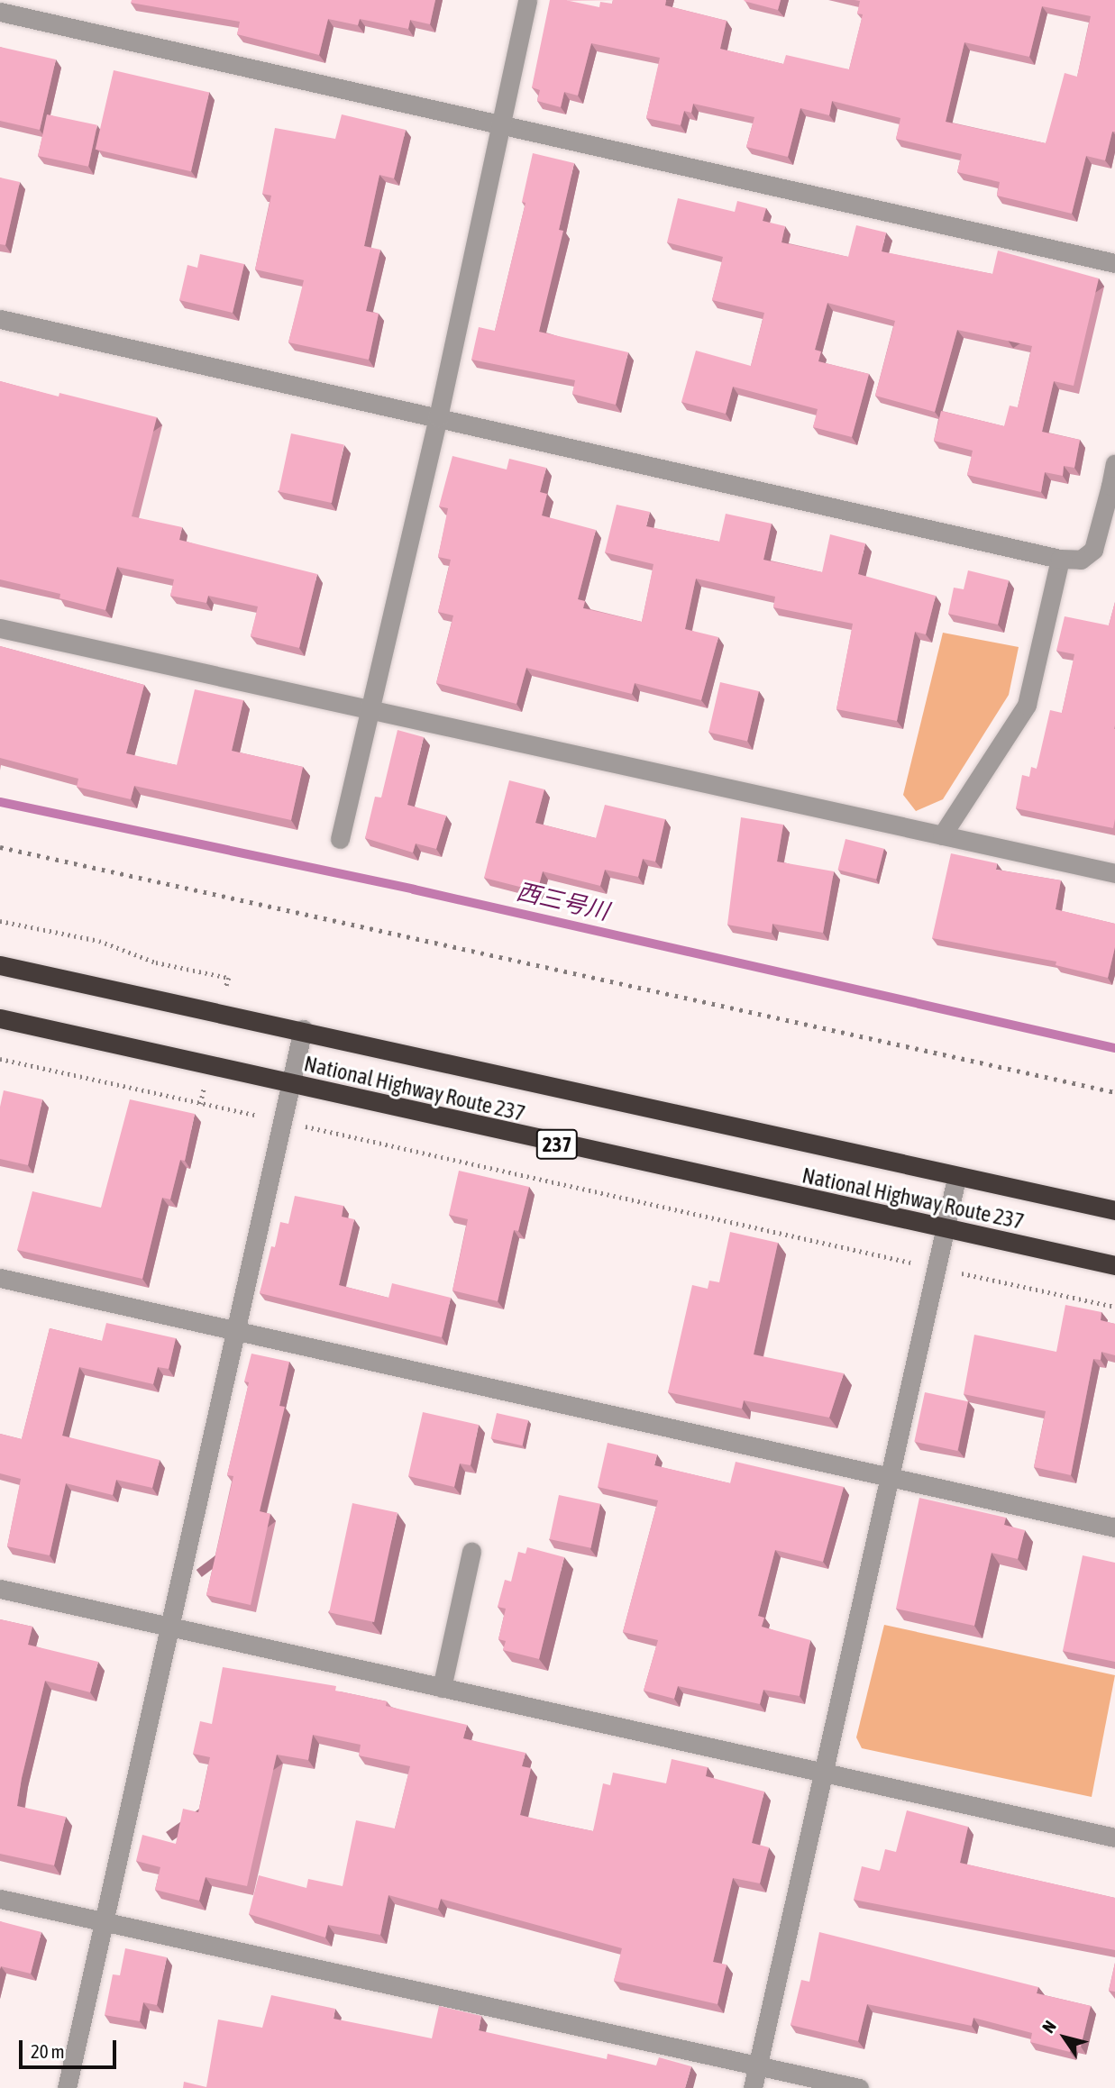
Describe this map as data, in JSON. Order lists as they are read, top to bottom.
{
  "streets": {
    "highway": ["National Highway Route 237", "237"]
  },
  "water": ["西三号川"],
  "scale_bar": "20 m",
  "north": "top left"
}
